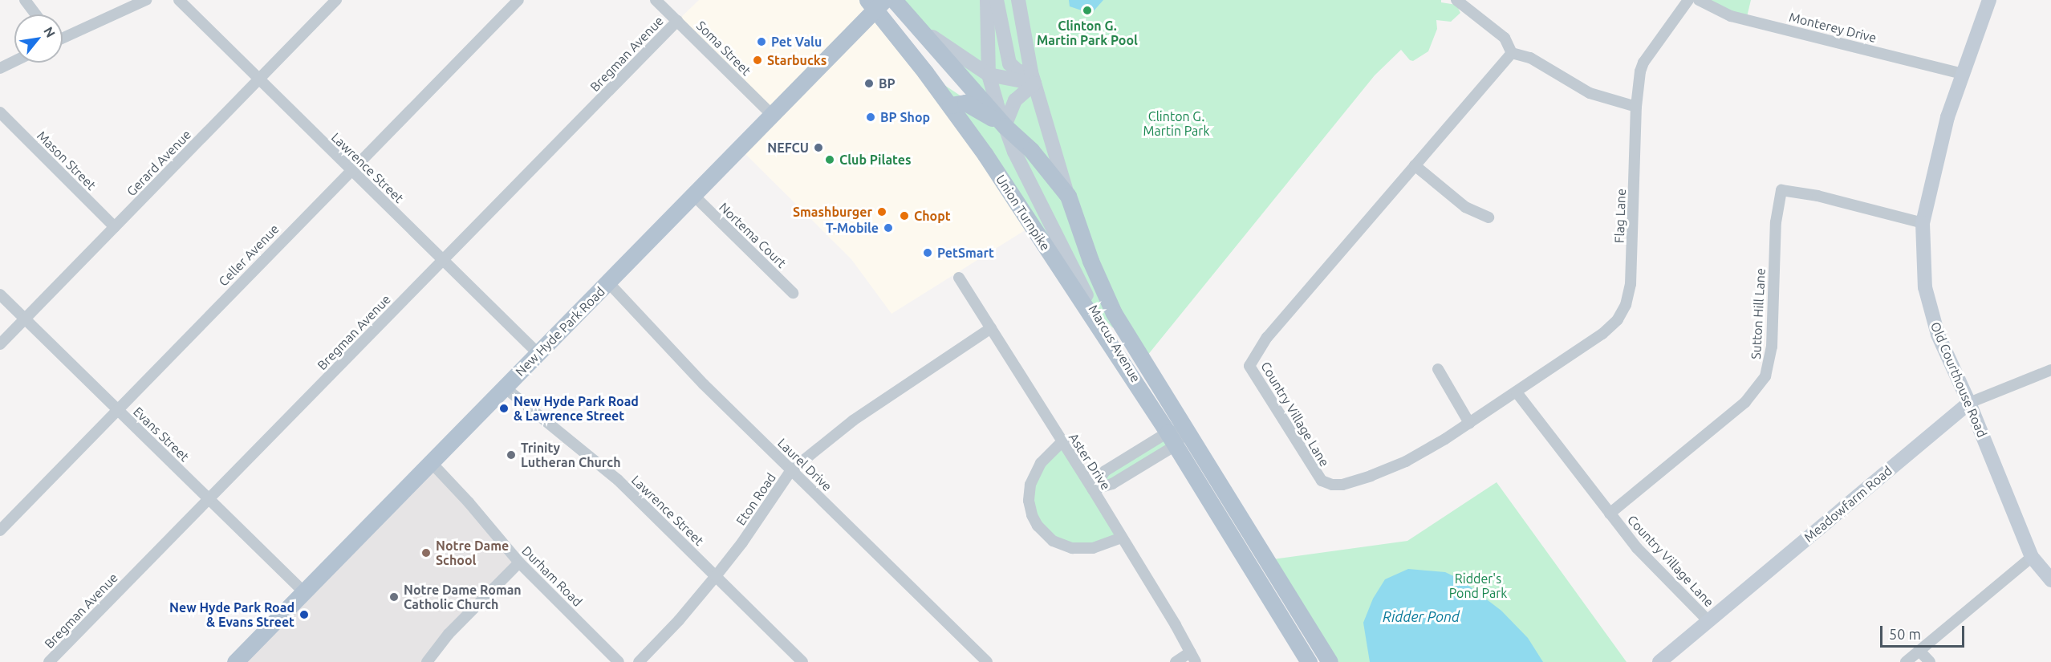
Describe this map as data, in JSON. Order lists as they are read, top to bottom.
{
  "streets": {
    "main road": ["Union Turnpike", "New Hyde Park Road", "Marcus Avenue"],
    "street": [
      "Monterey Drive",
      "Soma Street",
      "Bregman Avenue",
      "Mason Street",
      "Gerard Avenue",
      "Lawrence Street",
      "Flag Lane",
      "Nortema Court",
      "Celler Avenue",
      "Sutton Hill Lane",
      "Old Courthouse Road",
      "Country Village Lane",
      "Evans Street",
      "Aster Drive",
      "Laurel Drive",
      "Eton Road",
      "Meadowfarm Road",
      "Durham Road"
    ]
  },
  "crossings": [
    ["Monterey Drive", "Old Courthouse Road"],
    ["Soma Street", "Bregman Avenue"],
    ["Soma Street", "New Hyde Park Road"],
    ["Bregman Avenue", "Lawrence Street"],
    ["Bregman Avenue", "Evans Street"],
    ["Mason Street", "Gerard Avenue"],
    ["Gerard Avenue", "Lawrence Street"],
    ["Gerard Avenue", "Evans Street"],
    ["Lawrence Street", "Celler Avenue"],
    ["Lawrence Street", "New Hyde Park Road"],
    ["Lawrence Street", "Eton Road"],
    ["Union Turnpike", "New Hyde Park Road"],
    ["Union Turnpike", "Marcus Avenue"],
    ["Flag Lane", "Country Village Lane"],
    ["Nortema Court", "New Hyde Park Road"],
    ["Celler Avenue", "Evans Street"],
    ["Sutton Hill Lane", "Old Courthouse Road"],
    ["Sutton Hill Lane", "Country Village Lane"],
    ["New Hyde Park Road", "Evans Street"],
    ["New Hyde Park Road", "Laurel Drive"],
    ["New Hyde Park Road", "Durham Road"],
    ["Old Courthouse Road", "Meadowfarm Road"],
    ["Country Village Lane", "Meadowfarm Road"],
    ["Aster Drive", "Eton Road"],
    ["Laurel Drive", "Eton Road"]
  ],
  "water": ["Ridder Pond"],
  "parks": ["Clinton G. Martin Park", "Ridder's Pond Park"],
  "places": [
    "Clinton G. Martin Park Pool",
    "Pet Valu",
    "Starbucks",
    "BP",
    "BP Shop",
    "NEFCU",
    "Club Pilates",
    "Smashburger",
    "Chopt",
    "T-Mobile",
    "PetSmart",
    "New Hyde Park Road & Lawrence Street",
    "Trinity Lutheran Church",
    "Notre Dame School",
    "Notre Dame Roman Catholic Church",
    "New Hyde Park Road & Evans Street"
  ],
  "scale_bar": "50 m",
  "north": "top right"
}
